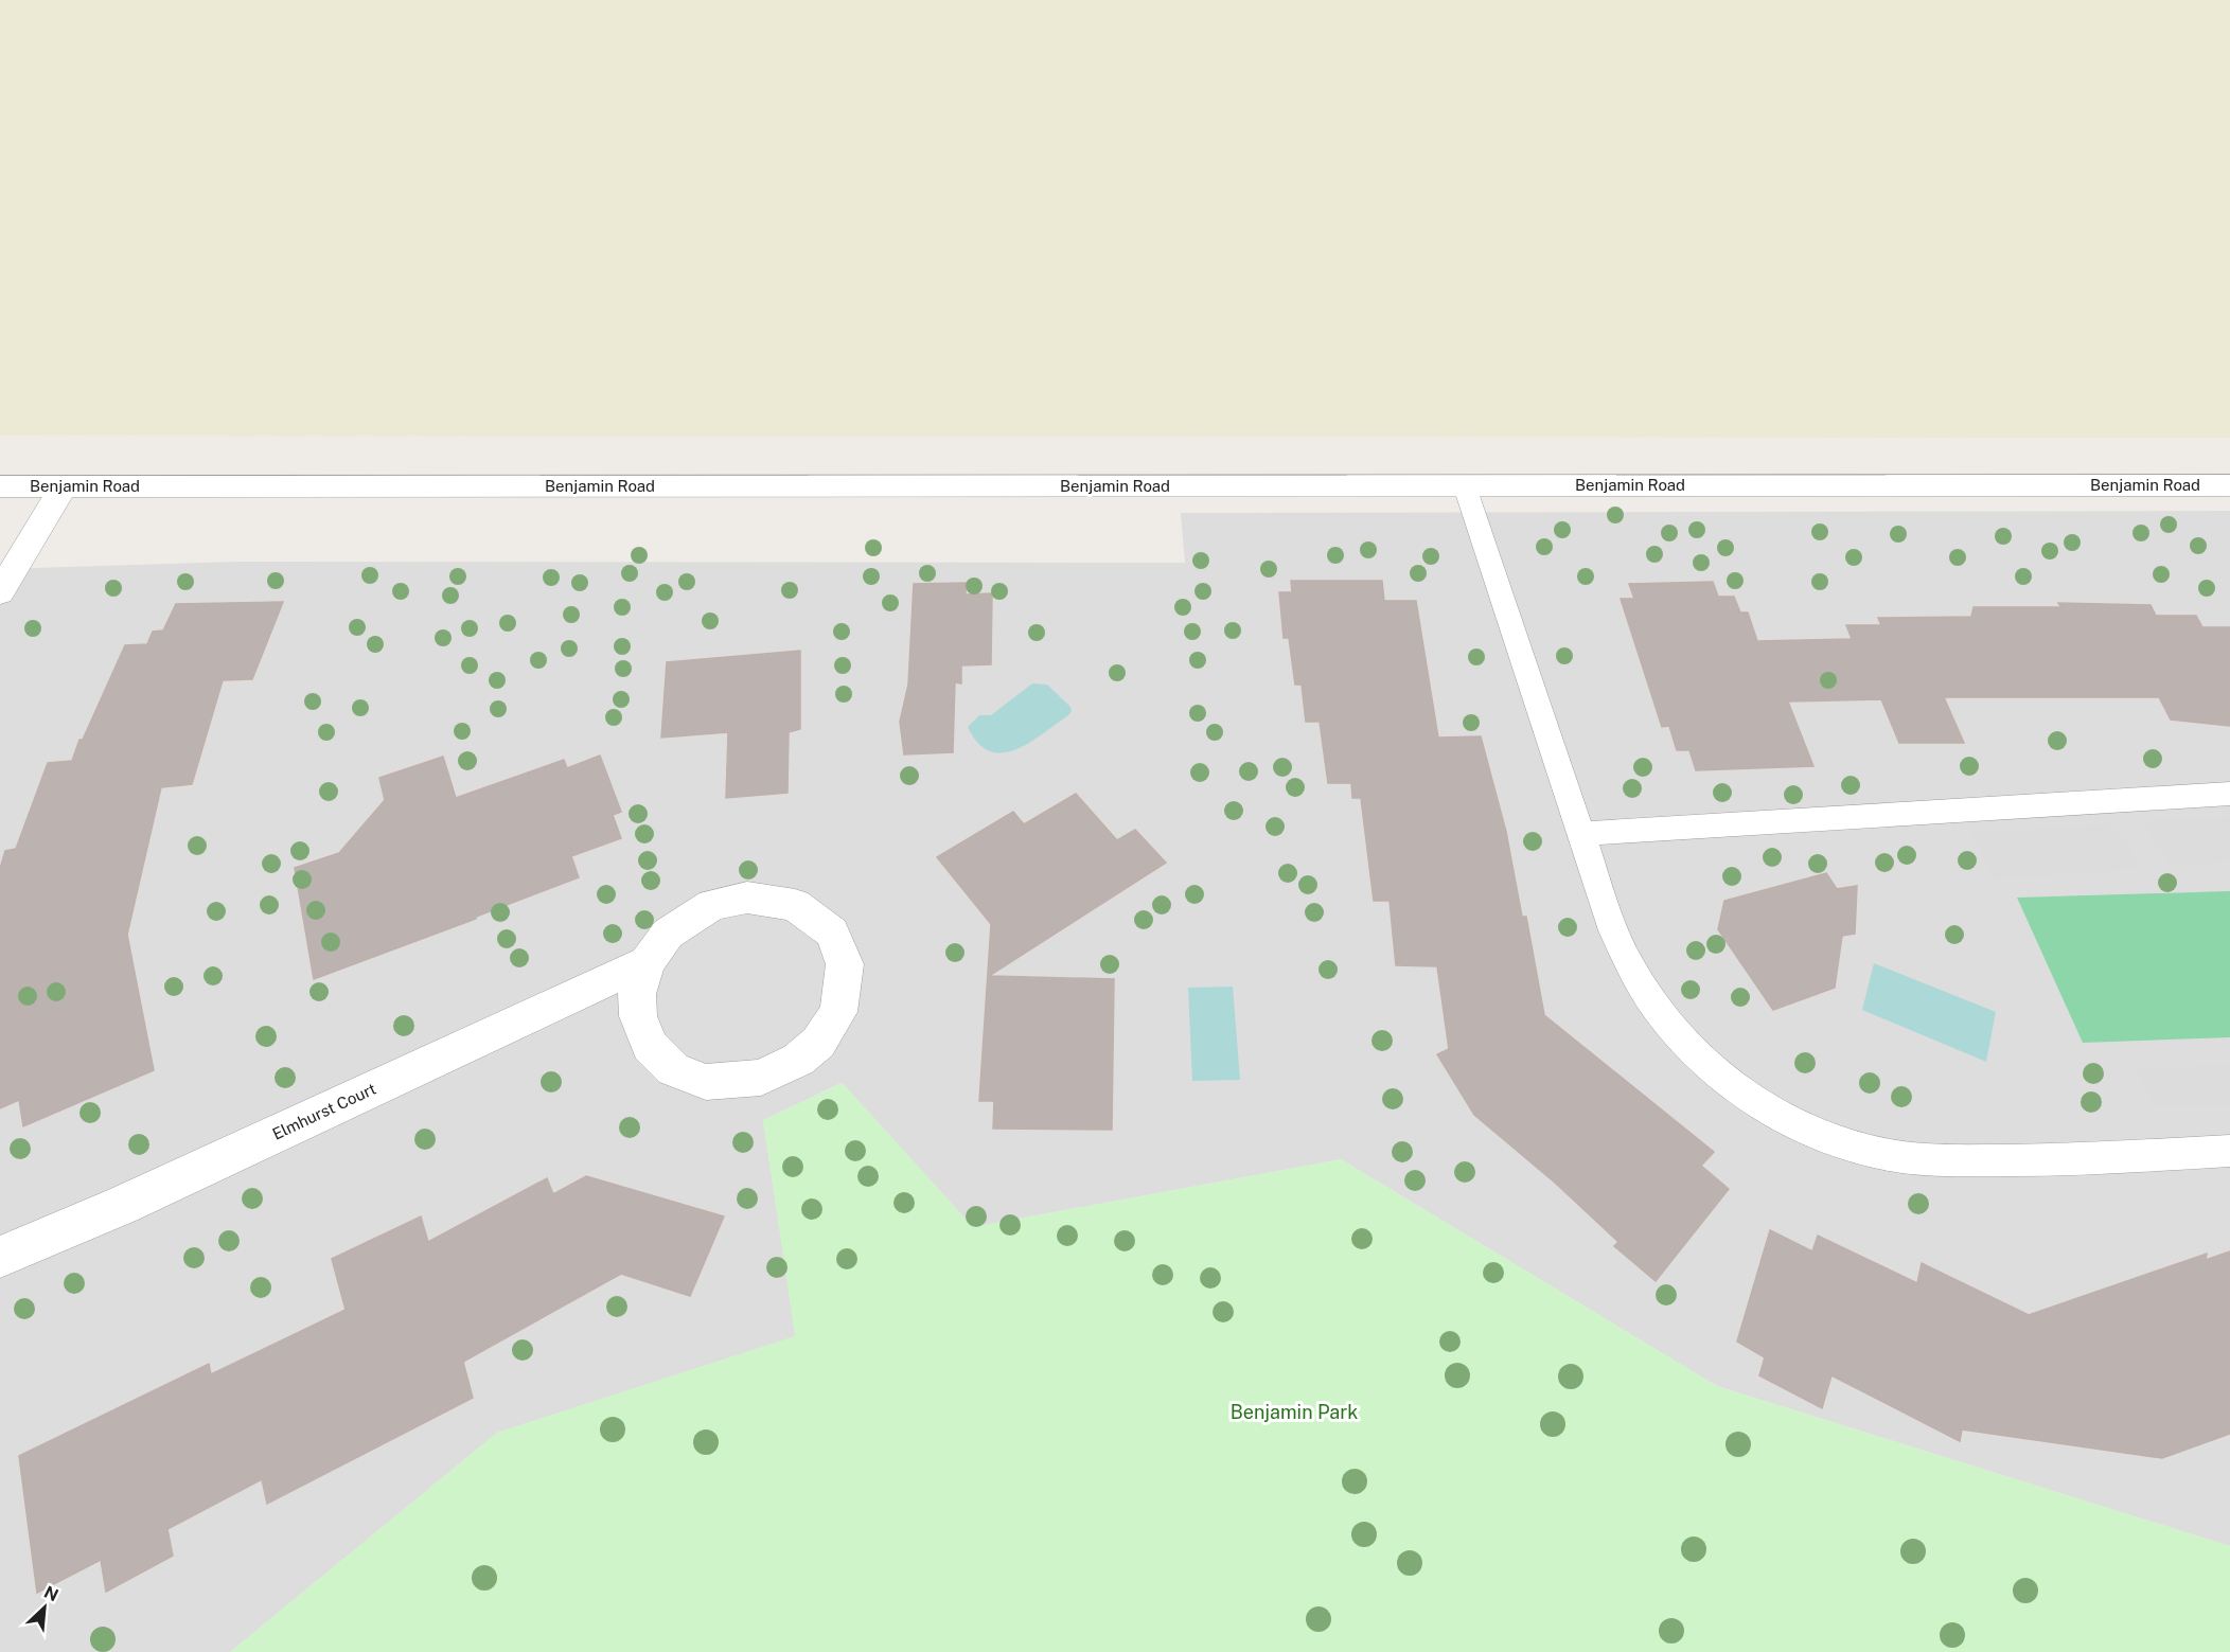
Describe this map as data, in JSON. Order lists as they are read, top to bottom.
{
  "streets": {
    "street": ["Benjamin Road", "Elmhurst Court"]
  },
  "parks": ["Benjamin Park"],
  "north": "top right"
}
